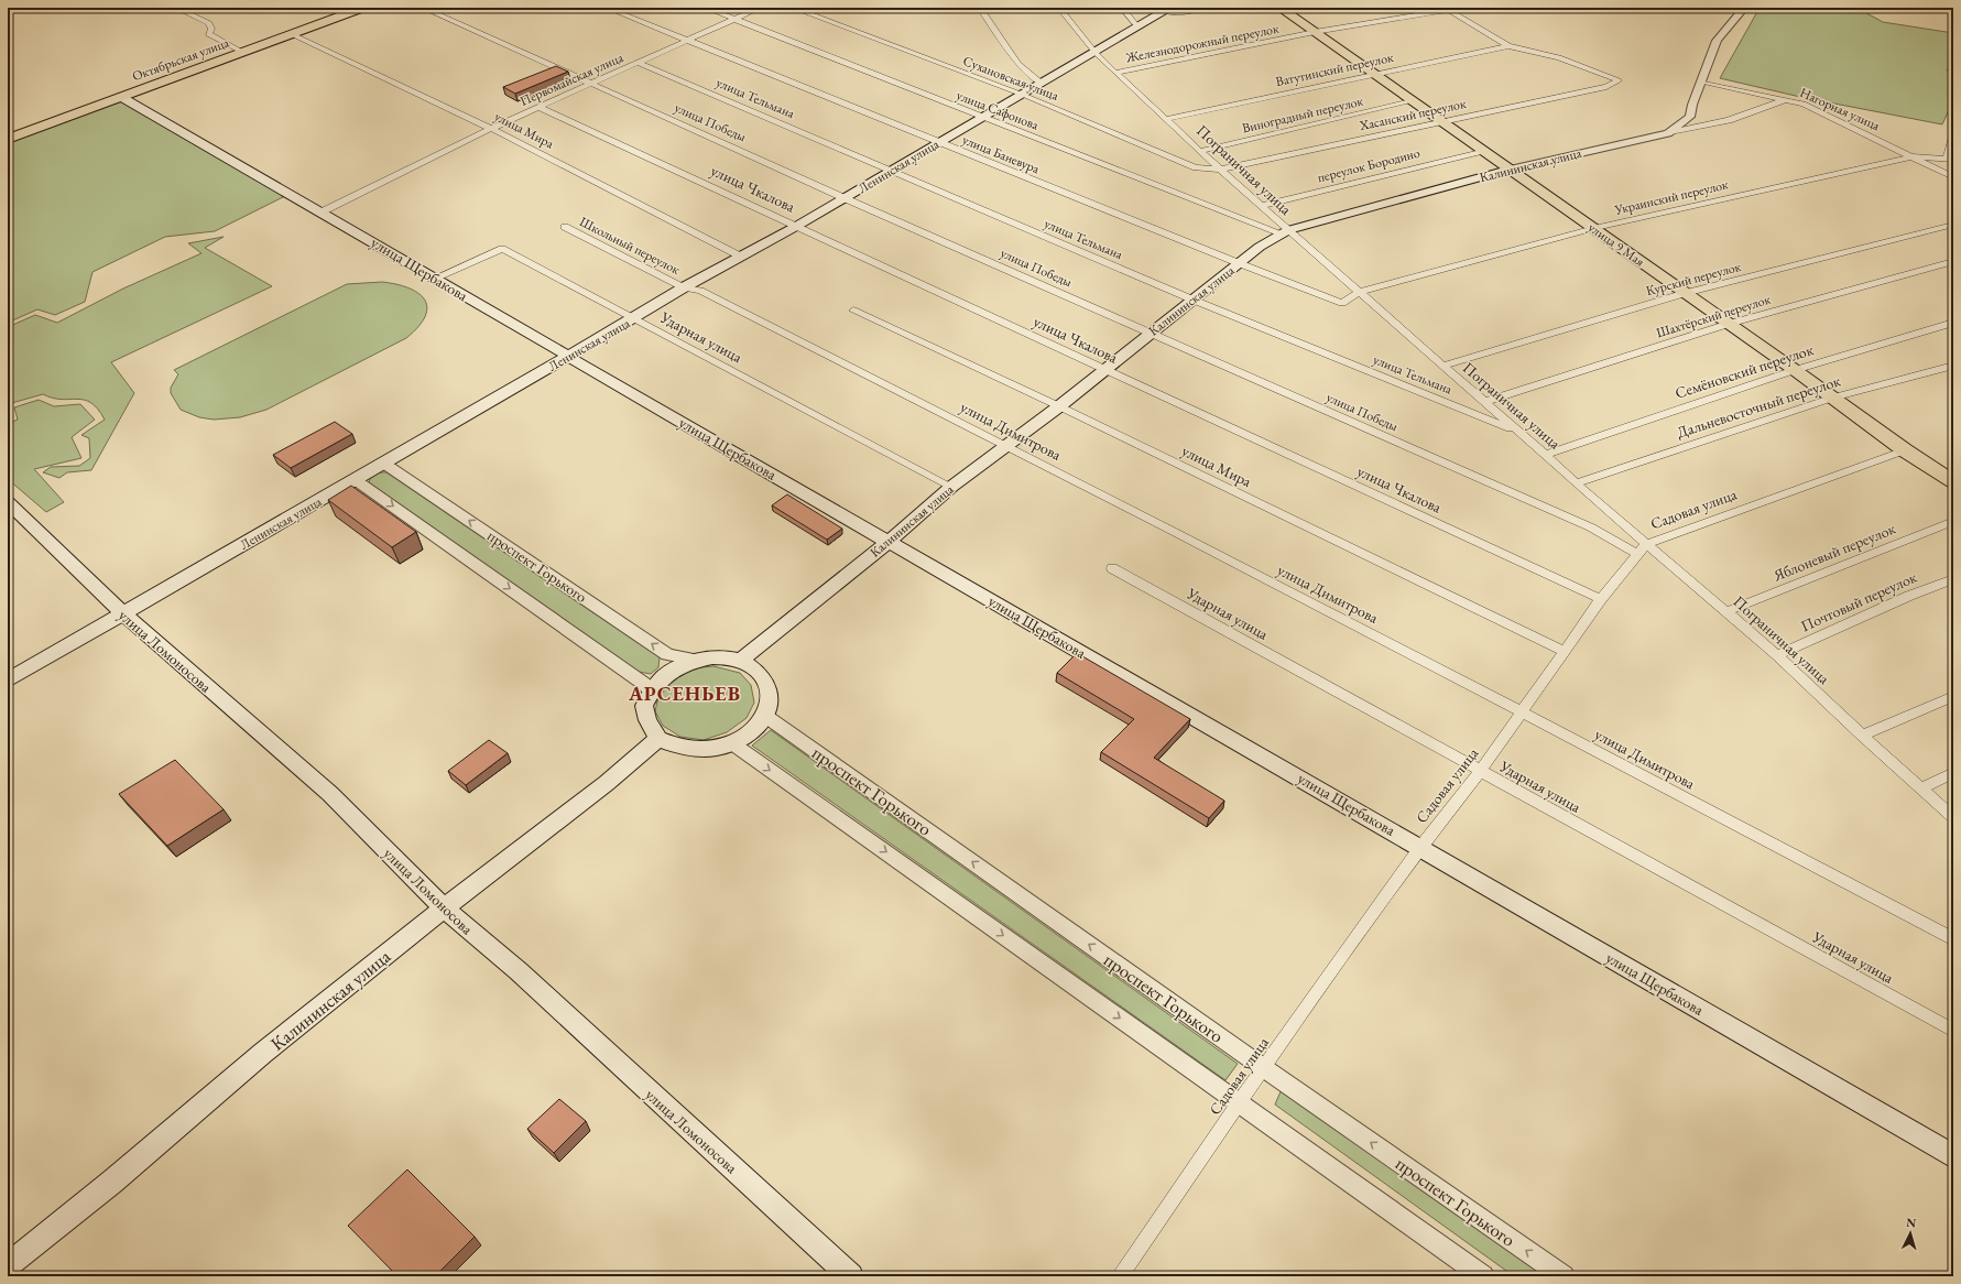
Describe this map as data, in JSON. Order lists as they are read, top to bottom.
{
  "streets": {
    "main road": [
      "Октябрьская улица",
      "Калининская улица",
      "Ленинская улица",
      "улица 9 Мая",
      "улица Щербакова",
      "проспект Горького",
      "улица Ломоносова"
    ],
    "street": [
      "Железнодорожный переулок",
      "Ватутинский переулок",
      "Сухановская улица",
      "Первомайская улица",
      "улица Тельмана",
      "Нагорная улица",
      "улица Сафонова",
      "Виноградный переулок",
      "Хасанский переулок",
      "улица Победы",
      "улица Мира",
      "улица Баневура",
      "переулок Бородино",
      "Пограничная улица",
      "улица Чкалова",
      "Украинский переулок",
      "Школьный переулок",
      "Курский переулок",
      "Шахтёрский переулок",
      "Ударная улица",
      "Семёновский переулок",
      "Дальневосточный переулок",
      "улица Димитрова",
      "Садовая улица",
      "Яблоневый переулок",
      "Почтовый переулок"
    ]
  },
  "crossings": [
    ["Железнодорожный переулок", "Пограничная улица"],
    ["Железнодорожный переулок", "улица 9 Мая"],
    ["Октябрьская улица", "улица Мира"],
    ["Октябрьская улица", "улица Щербакова"],
    ["Ватутинский переулок", "Хасанский переулок"],
    ["Ватутинский переулок", "Пограничная улица"],
    ["Ватутинский переулок", "улица 9 Мая"],
    ["Сухановская улица", "Хасанский переулок"],
    ["Сухановская улица", "Ленинская улица"],
    ["Сухановская улица", "Пограничная улица"],
    ["Первомайская улица", "улица Тельмана"],
    ["Первомайская улица", "улица Сафонова"],
    ["Первомайская улица", "улица Победы"],
    ["Первомайская улица", "улица Мира"],
    ["Первомайская улица", "улица Баневура"],
    ["Первомайская улица", "улица Чкалова"],
    ["Первомайская улица", "улица Щербакова"],
    ["улица Тельмана", "Калининская улица"],
    ["улица Тельмана", "Ленинская улица"],
    ["улица Тельмана", "Пограничная улица"],
    ["Нагорная улица", "Калининская улица"],
    ["Нагорная улица", "Украинский переулок"],
    ["улица Сафонова", "Калининская улица"],
    ["улица Сафонова", "Ленинская улица"],
    ["улица Сафонова", "Пограничная улица"],
    ["Виноградный переулок", "Пограничная улица"],
    ["Виноградный переулок", "улица 9 Мая"],
    ["Хасанский переулок", "Пограничная улица"],
    ["Хасанский переулок", "улица 9 Мая"],
    ["улица Победы", "Калининская улица"],
    ["улица Победы", "Ленинская улица"],
    ["улица Победы", "Пограничная улица"],
    ["улица Победы", "Садовая улица"],
    ["улица Мира", "Калининская улица"],
    ["улица Мира", "Ленинская улица"],
    ["улица Мира", "Садовая улица"],
    ["улица Баневура", "Калининская улица"],
    ["улица Баневура", "Ленинская улица"],
    ["улица Баневура", "Пограничная улица"],
    ["улица Баневура", "Украинский переулок"],
    ["переулок Бородино", "Пограничная улица"],
    ["переулок Бородино", "улица 9 Мая"],
    ["Калининская улица", "Пограничная улица"],
    ["Калининская улица", "улица Чкалова"],
    ["Калининская улица", "улица 9 Мая"],
    ["Калининская улица", "улица Щербакова"],
    ["Калининская улица", "Ударная улица"],
    ["Калининская улица", "улица Димитрова"],
    ["Калининская улица", "проспект Горького"],
    ["Калининская улица", "улица Ломоносова"],
    ["Ленинская улица", "Пограничная улица"],
    ["Ленинская улица", "улица Чкалова"],
    ["Ленинская улица", "Школьный переулок"],
    ["Ленинская улица", "улица Щербакова"],
    ["Ленинская улица", "Ударная улица"],
    ["Ленинская улица", "улица Димитрова"],
    ["Ленинская улица", "проспект Горького"],
    ["Ленинская улица", "улица Ломоносова"],
    ["Пограничная улица", "Украинский переулок"],
    ["Пограничная улица", "Курский переулок"],
    ["Пограничная улица", "Шахтёрский переулок"],
    ["Пограничная улица", "Семёновский переулок"],
    ["Пограничная улица", "Дальневосточный переулок"],
    ["Пограничная улица", "Садовая улица"],
    ["Пограничная улица", "Яблоневый переулок"],
    ["Пограничная улица", "Почтовый переулок"],
    ["улица Чкалова", "Садовая улица"],
    ["Украинский переулок", "улица 9 Мая"],
    ["улица 9 Мая", "Курский переулок"],
    ["улица 9 Мая", "Шахтёрский переулок"],
    ["улица 9 Мая", "Семёновский переулок"],
    ["улица 9 Мая", "Дальневосточный переулок"],
    ["улица 9 Мая", "Садовая улица"],
    ["Школьный переулок", "улица Димитрова"],
    ["улица Щербакова", "Ударная улица"],
    ["улица Щербакова", "Садовая улица"],
    ["Ударная улица", "Садовая улица"],
    ["улица Димитрова", "Садовая улица"],
    ["Садовая улица", "проспект Горького"]
  ],
  "districts": ["АРСЕНЬЕВ"],
  "north": "top"
}
